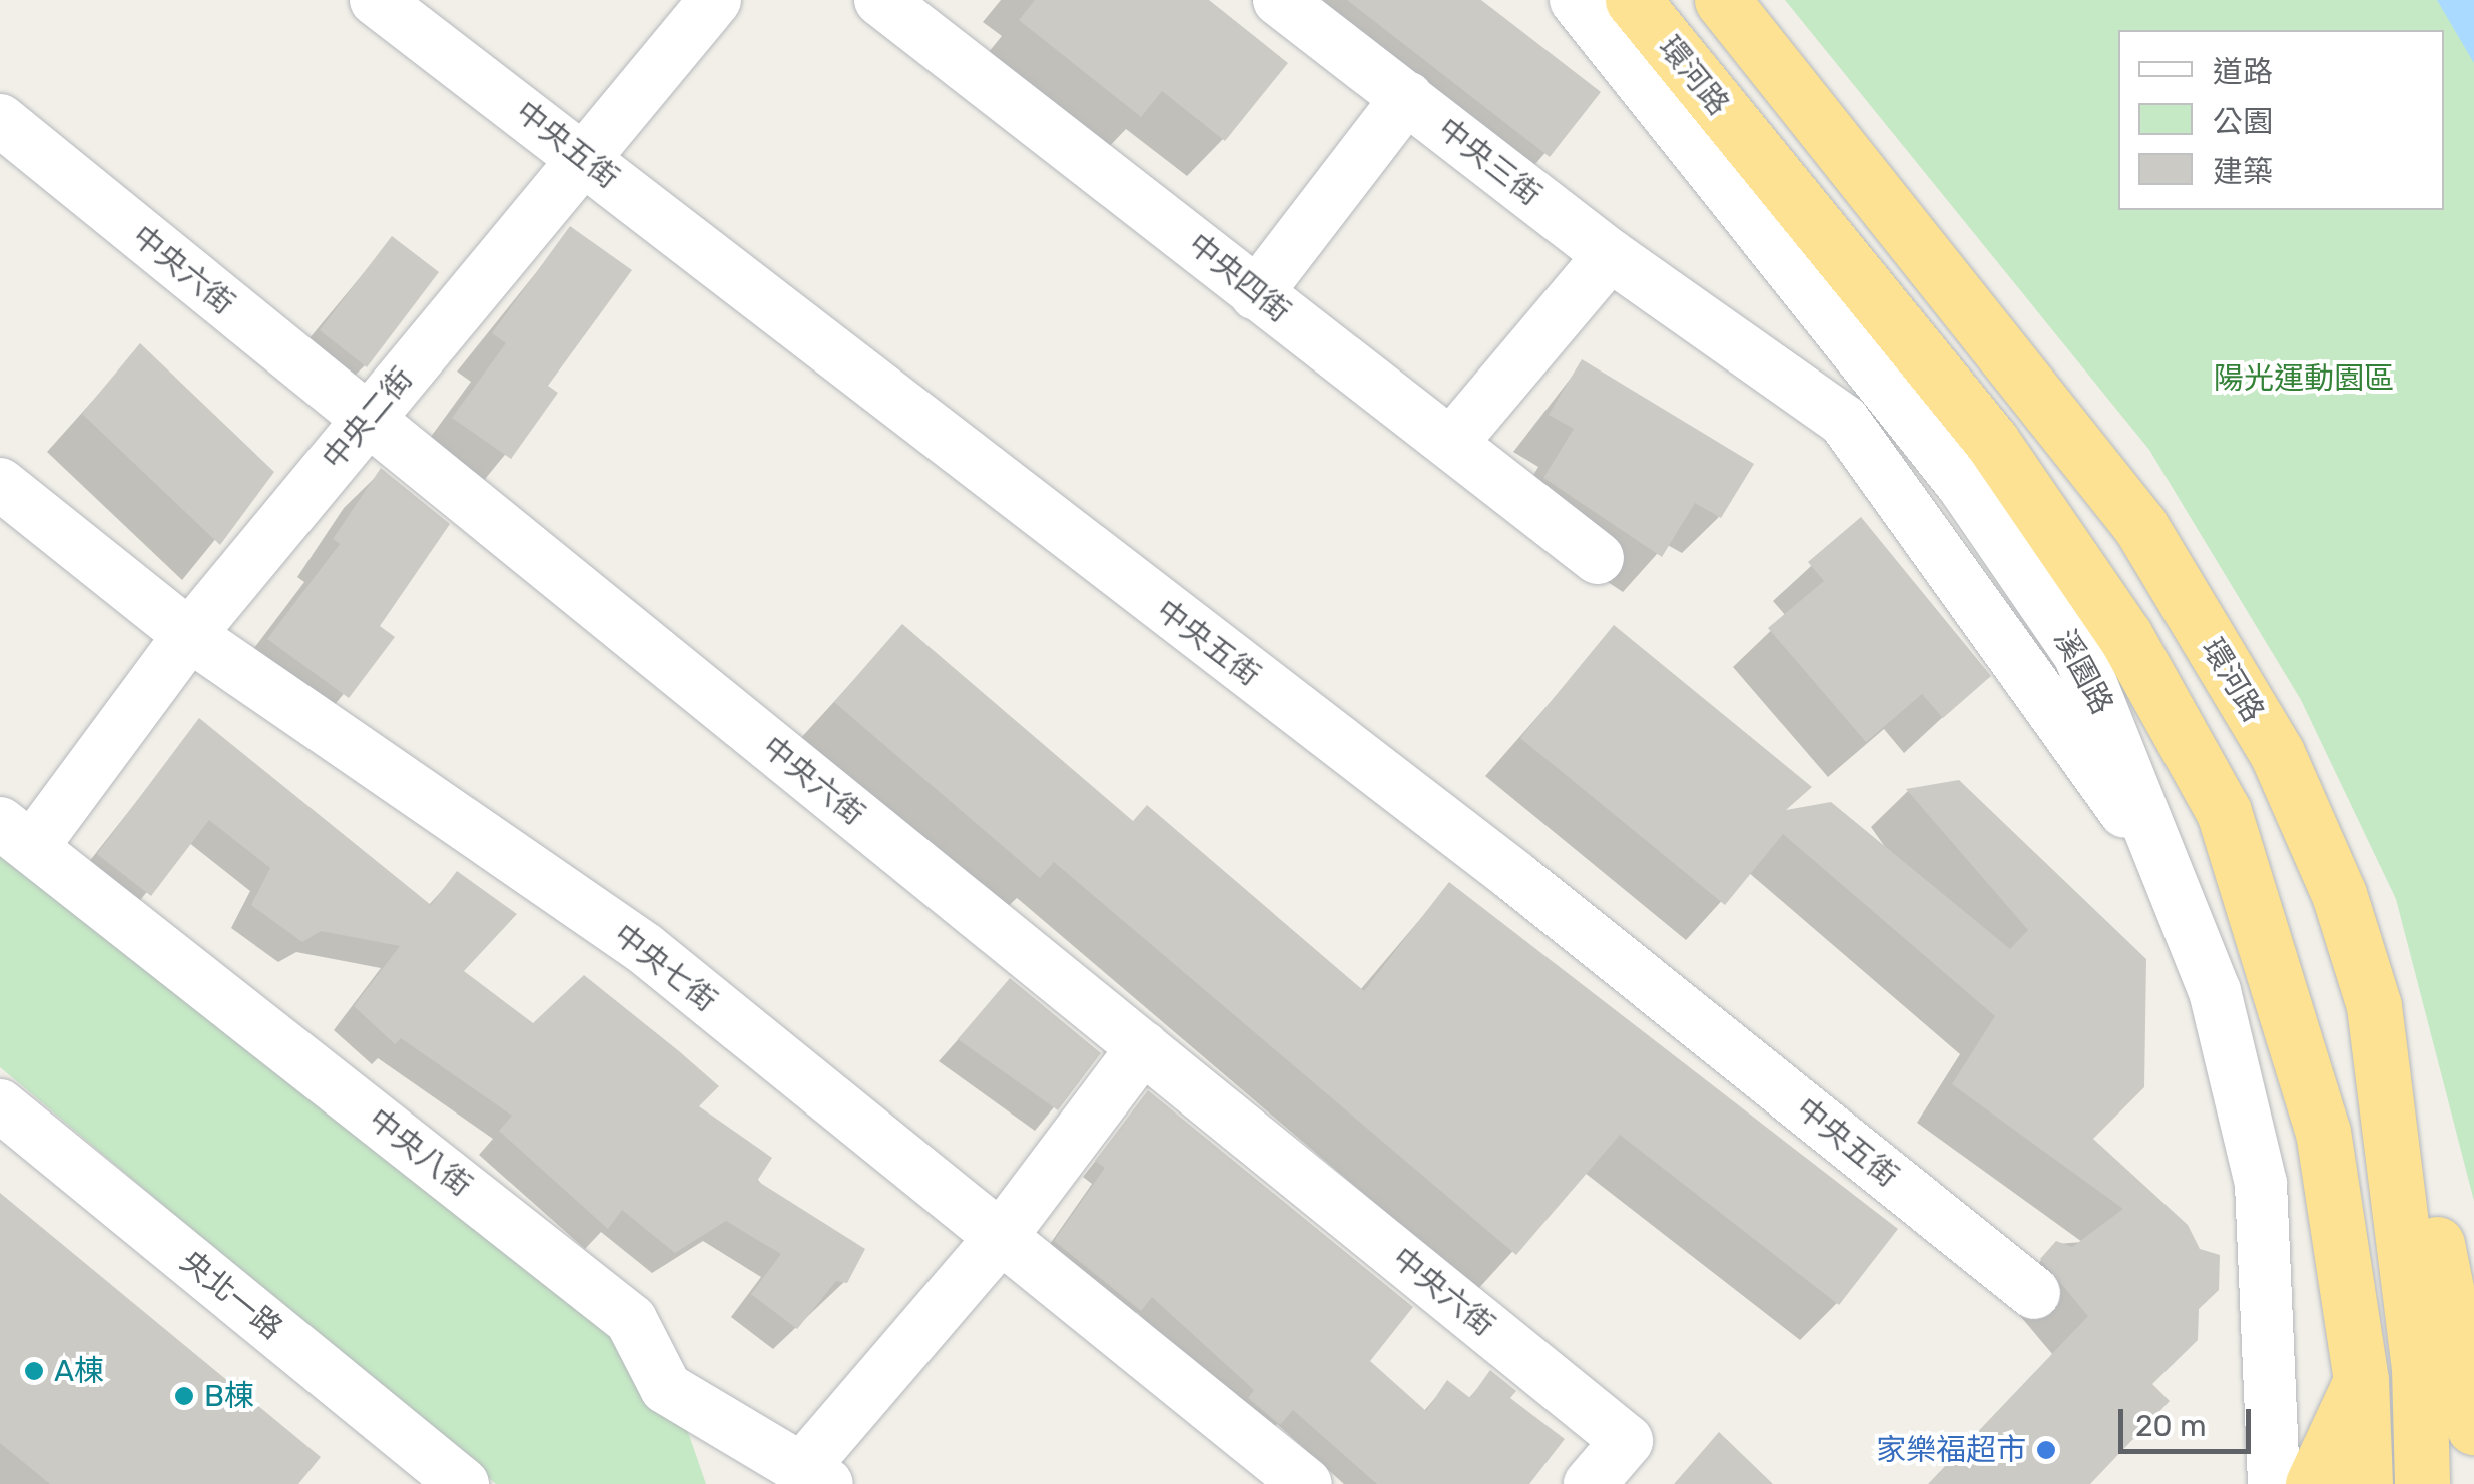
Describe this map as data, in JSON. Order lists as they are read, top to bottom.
{
  "streets": {
    "highway": ["環河路"],
    "street": [
      "中央五街",
      "中央三街",
      "中央六街",
      "中央四街",
      "中央二街",
      "溪園路",
      "中央七街",
      "中央八街",
      "央北一路"
    ]
  },
  "crossings": [
    ["環河路", "溪園路"],
    ["中央五街", "中央二街"],
    ["中央三街", "溪園路"],
    ["中央六街", "中央二街"],
    ["中央二街", "中央七街"],
    ["中央二街", "中央八街"]
  ],
  "parks": ["陽光運動園區"],
  "places": ["A棟", "B棟", "家樂福超市"],
  "legend": ["道路", "公園", "建築"],
  "scale_bar": "20 m"
}
